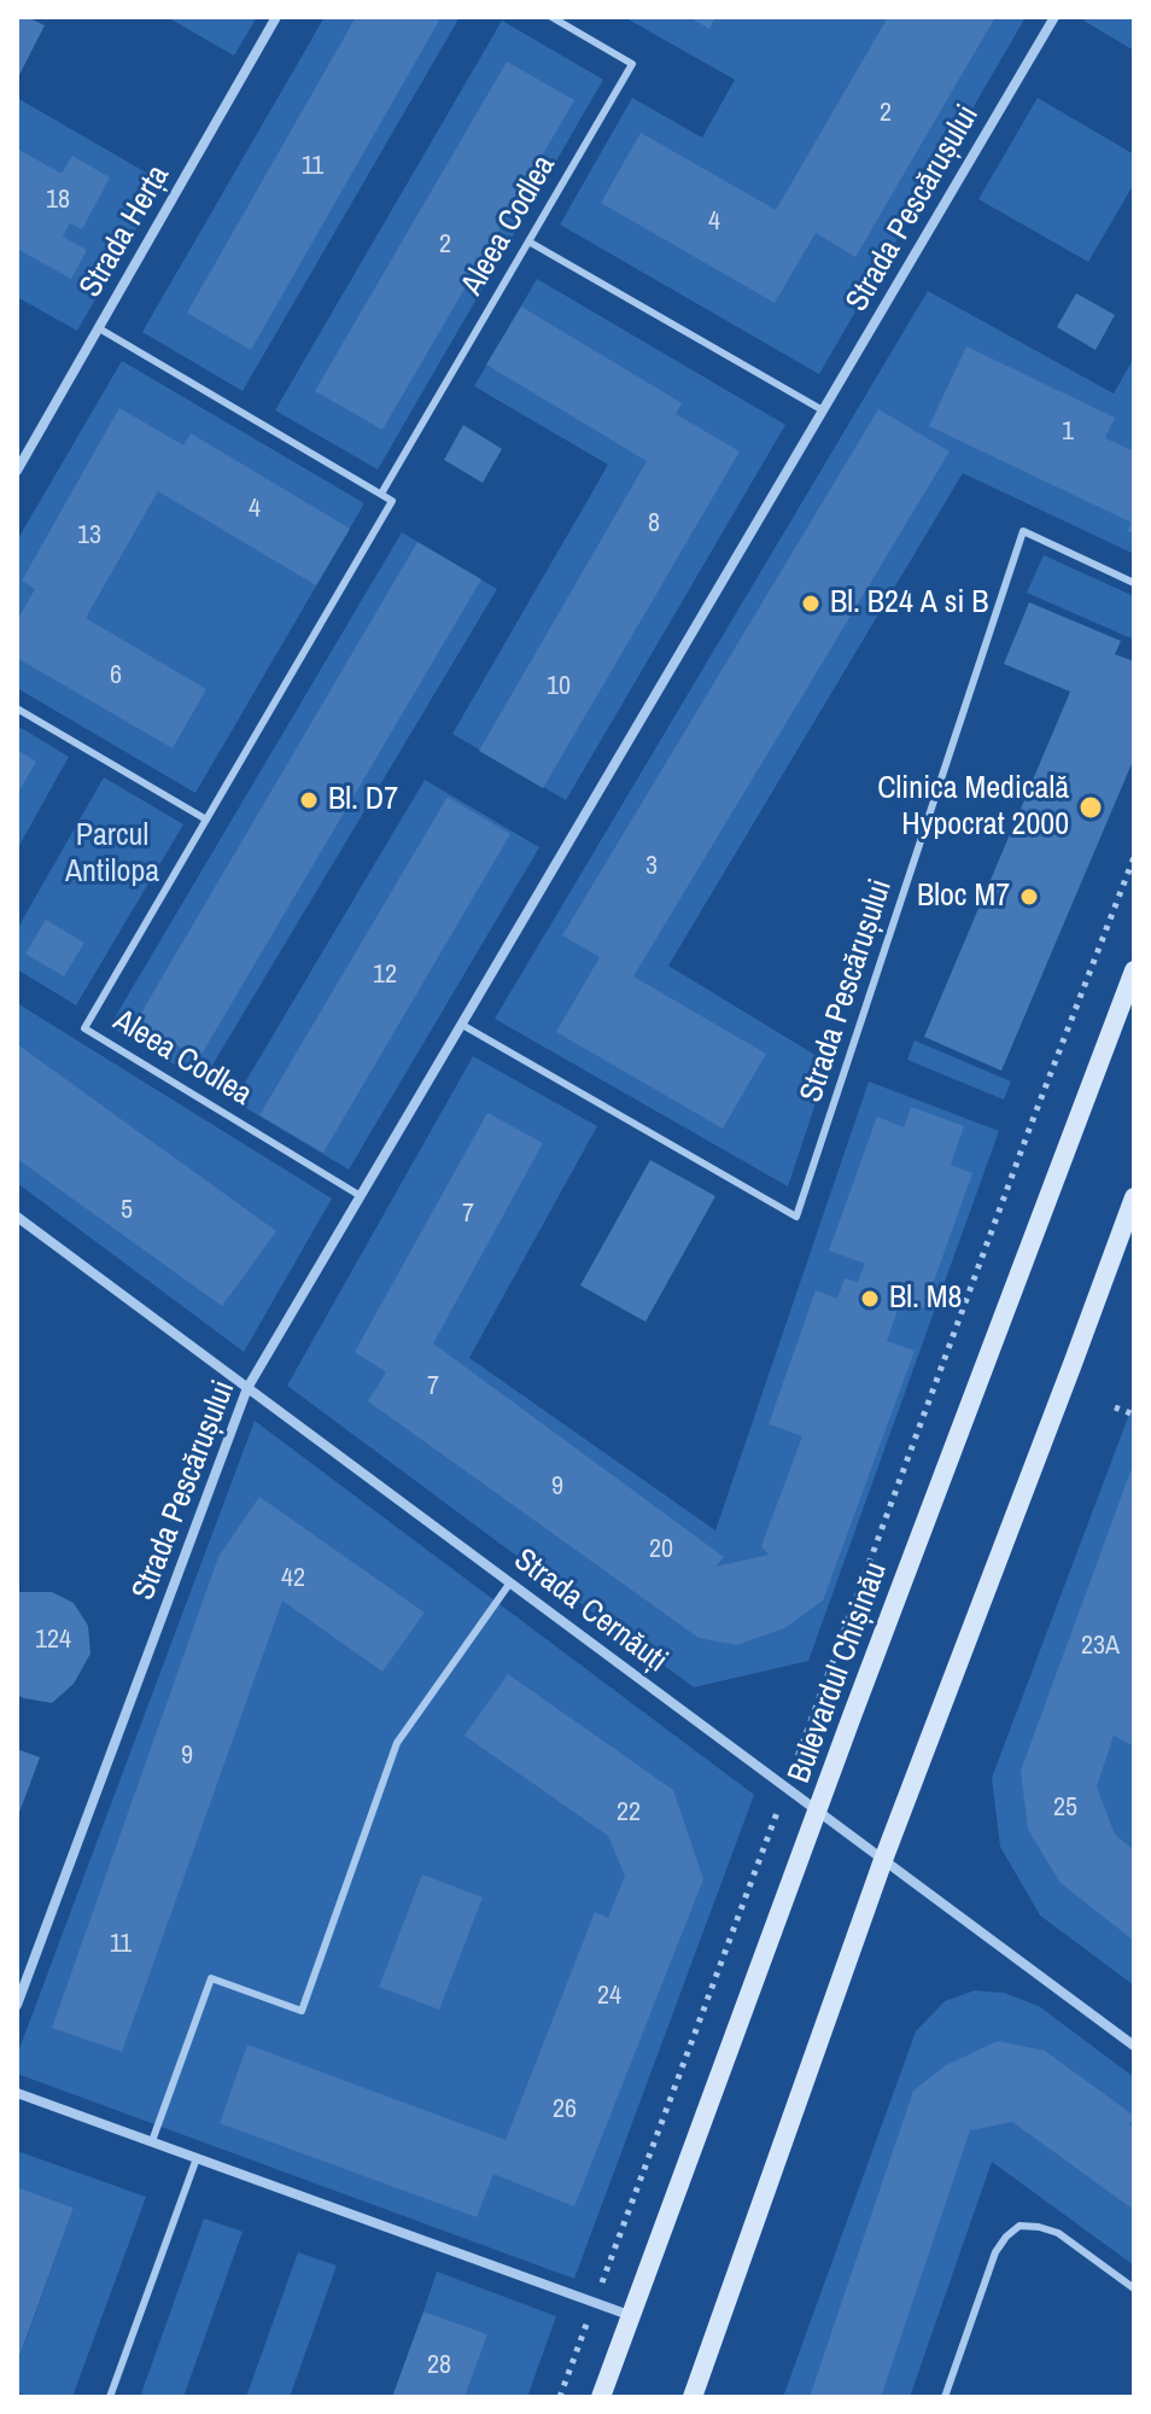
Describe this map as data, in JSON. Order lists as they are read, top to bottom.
{
  "streets": {
    "main road": ["Bulevardul Chișinău"],
    "street": ["Strada Pescărușului", "Strada Herța", "Strada Cernăuți"],
    "lane": ["Aleea Codlea"]
  },
  "crossings": [
    ["Strada Pescărușului", "Aleea Codlea"],
    ["Strada Pescărușului", "Strada Cernăuți"],
    ["Strada Cernăuți", "Bulevardul Chișinău"]
  ],
  "parks": ["Parcul Antilopa"],
  "places": [
    "Bl. B24 A si B",
    "Bl. D7",
    "Clinica Medicală Hypocrat 2000",
    "Bloc M7",
    "Bl. M8"
  ],
  "house_numbers": [
    "2",
    "11",
    "18",
    "4",
    "2",
    "1",
    "4",
    "8",
    "13",
    "6",
    "10",
    "3",
    "12",
    "5",
    "7",
    "7",
    "9",
    "20",
    "42",
    "124",
    "23A",
    "9",
    "25",
    "22",
    "11",
    "24",
    "26",
    "28"
  ]
}
